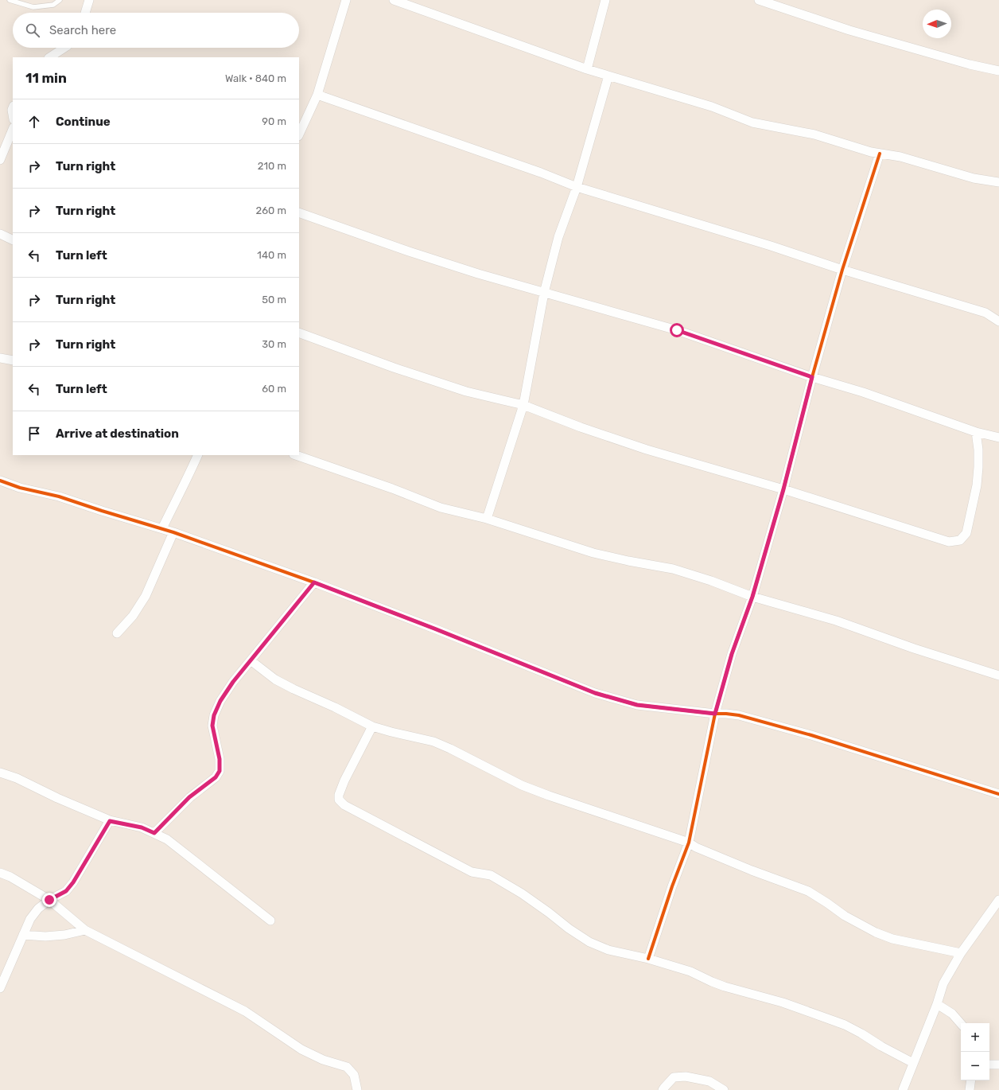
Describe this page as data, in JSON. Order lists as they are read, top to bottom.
{
  "north": "left",
  "page": {
    "search": "Search here",
    "heading": ["11 min", "Walk · 840 m"],
    "list": [
      ["Continue", "90 m"],
      ["Turn right", "210 m"],
      ["Turn right", "260 m"],
      ["Turn left", "140 m"],
      ["Turn right", "50 m"],
      ["Turn right", "30 m"],
      ["Turn left", "60 m"],
      "Arrive at destination"
    ],
    "map_buttons": ["+", "−"]
  }
}
